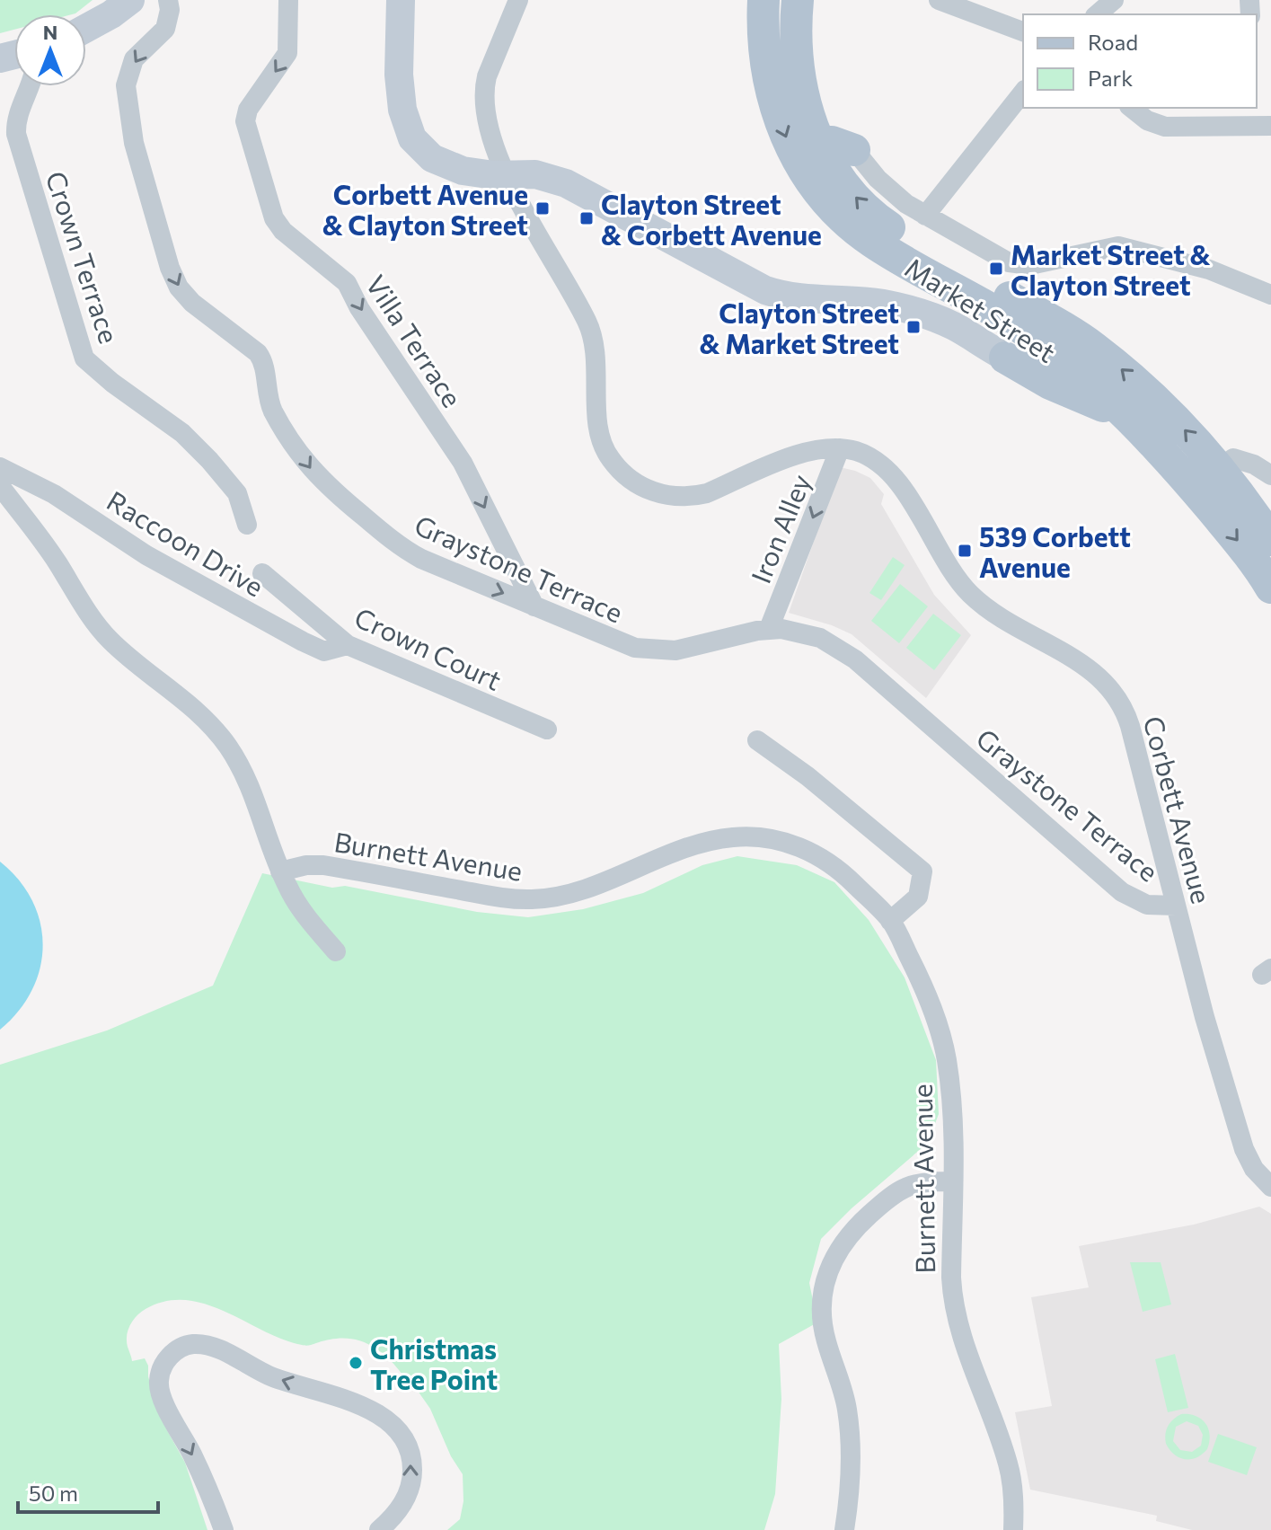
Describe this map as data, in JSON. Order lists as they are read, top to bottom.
{
  "streets": {
    "main road": ["Market Street"],
    "street": [
      "Crown Terrace",
      "Villa Terrace",
      "Iron Alley",
      "Raccoon Drive",
      "Graystone Terrace",
      "Crown Court",
      "Corbett Avenue",
      "Burnett Avenue"
    ]
  },
  "crossings": [
    ["Villa Terrace", "Graystone Terrace"],
    ["Iron Alley", "Graystone Terrace"],
    ["Iron Alley", "Corbett Avenue"],
    ["Raccoon Drive", "Crown Court"],
    ["Graystone Terrace", "Corbett Avenue"]
  ],
  "one_way": ["Villa Terrace", "Iron Alley", "Graystone Terrace"],
  "places": {
    "transit": [
      "Corbett Avenue & Clayton Street",
      "Clayton Street & Corbett Avenue",
      "Market Street & Clayton Street",
      "Clayton Street & Market Street",
      "539 Corbett Avenue"
    ],
    "other": ["Christmas Tree Point"]
  },
  "legend": ["Road", "Park"],
  "scale_bar": "50 m",
  "north": "top"
}
